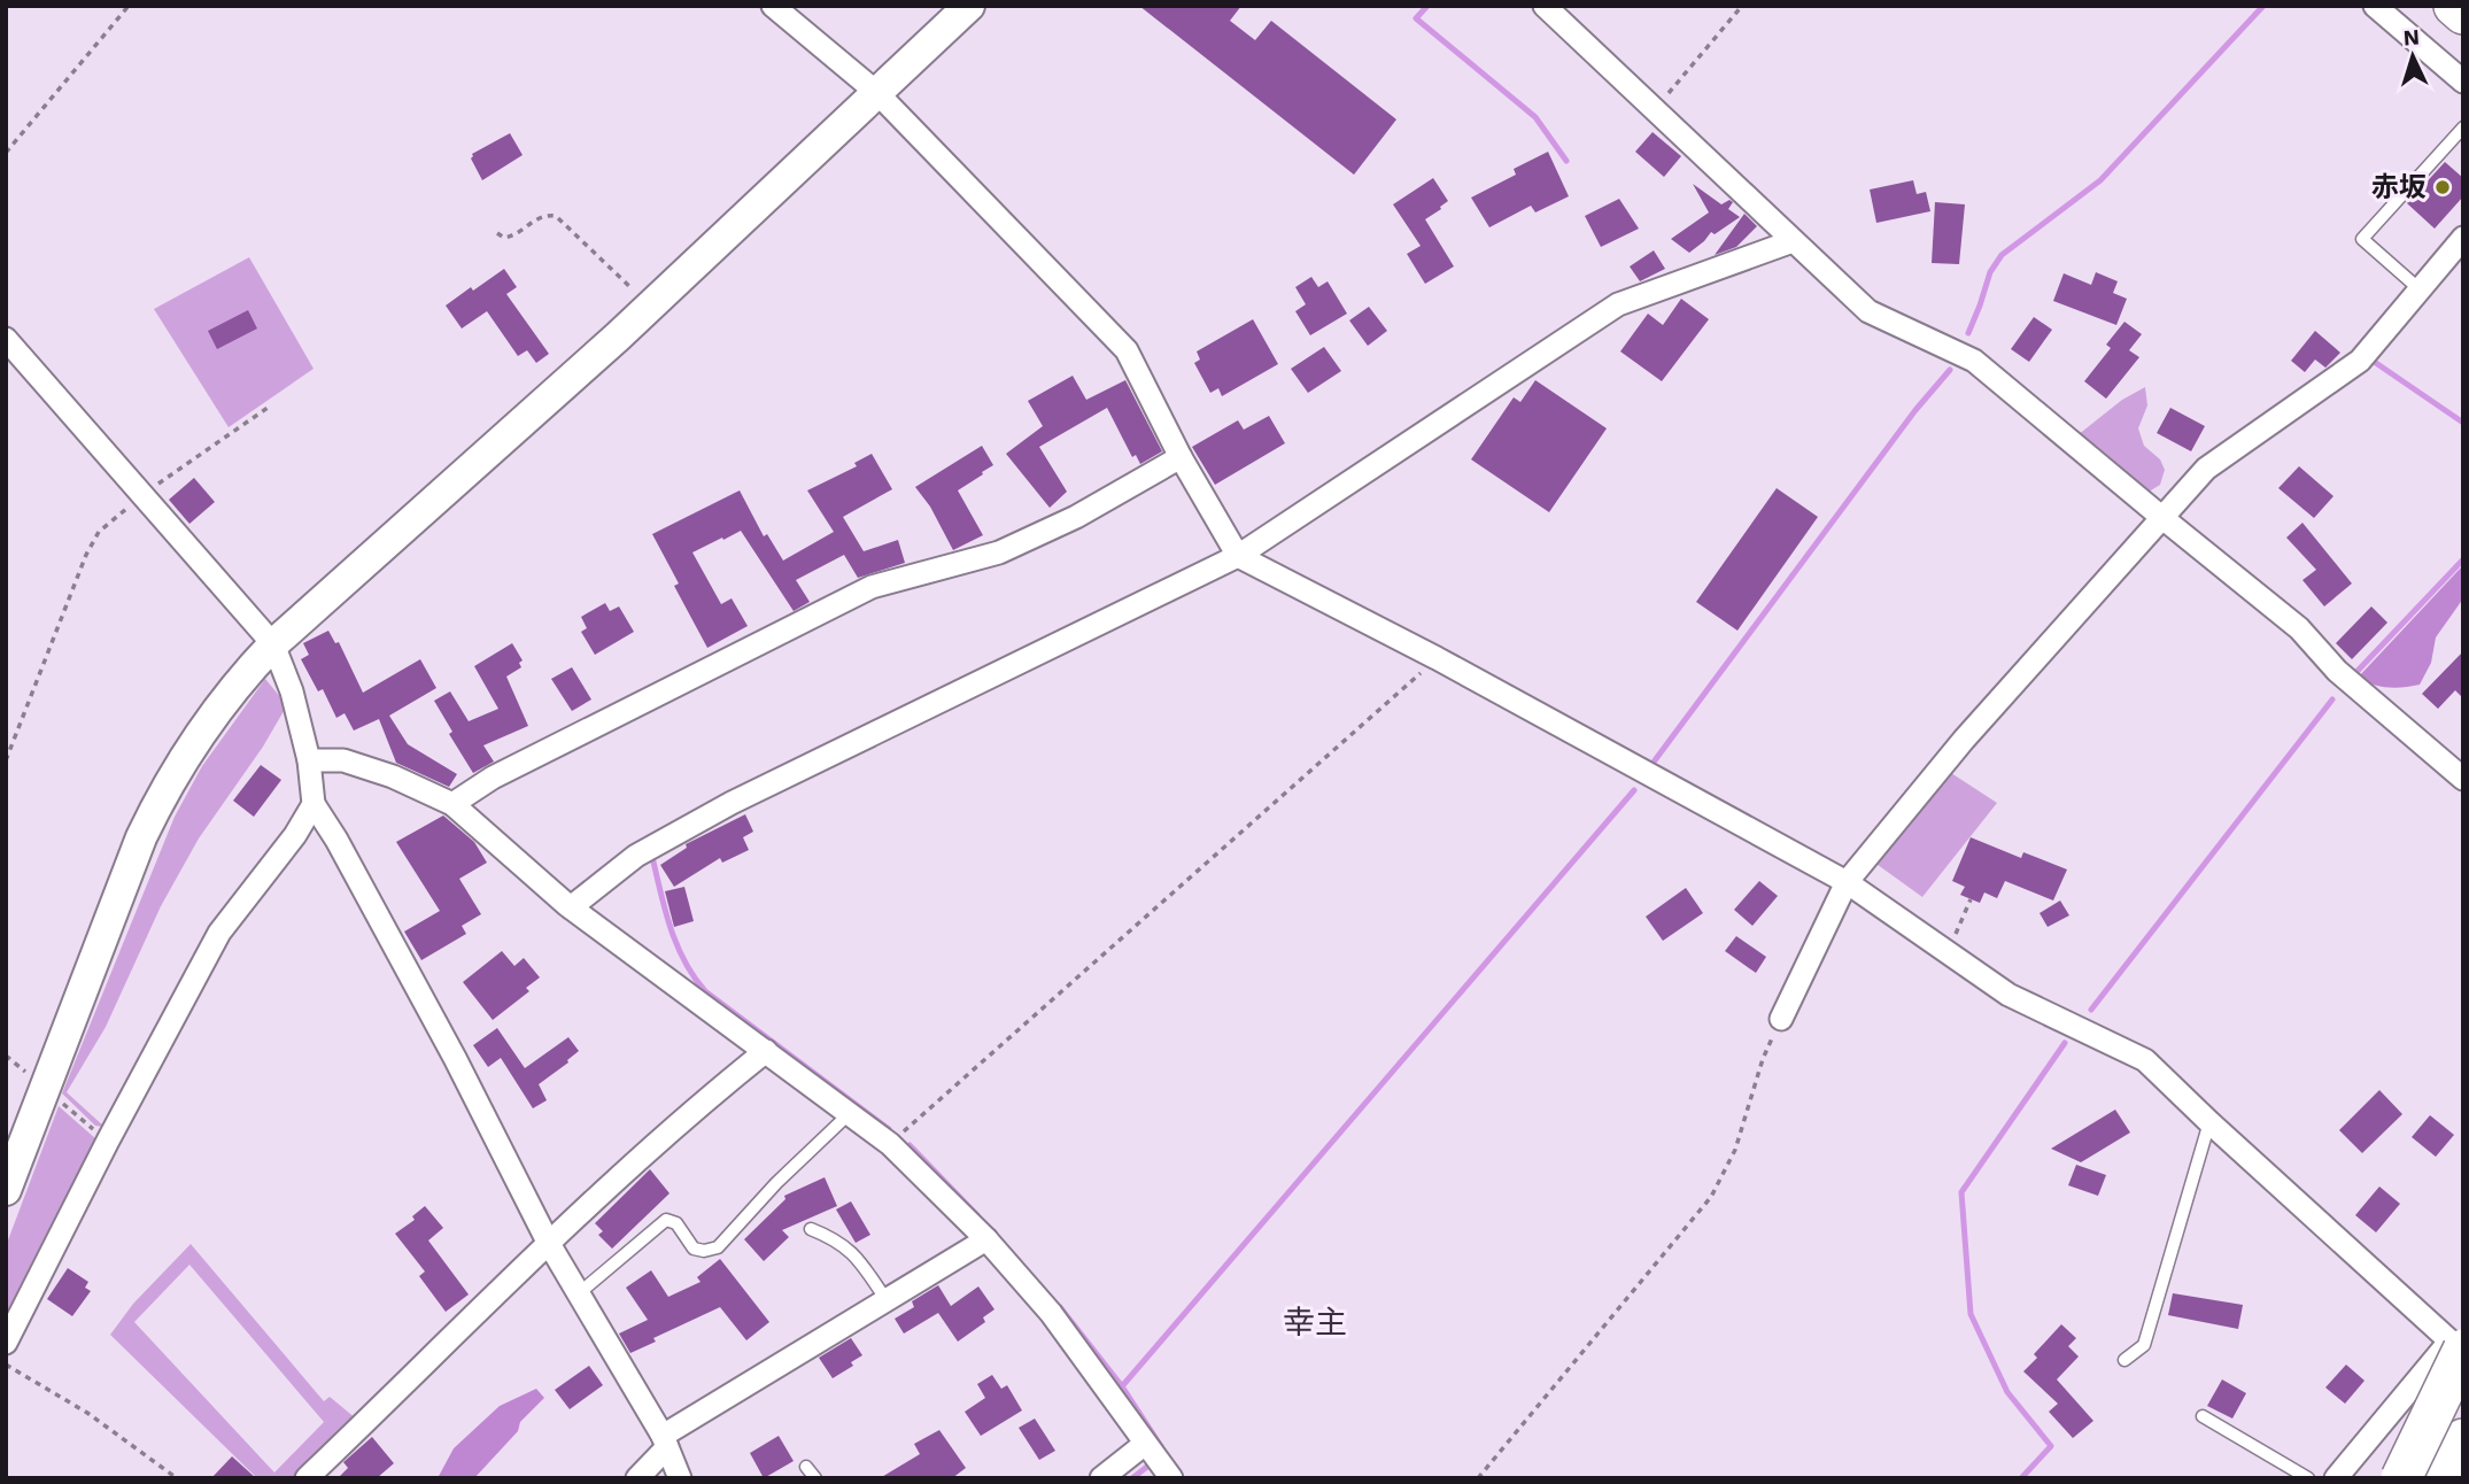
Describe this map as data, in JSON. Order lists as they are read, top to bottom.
{
  "districts": ["幸主"],
  "places": ["赤坂"],
  "north": "top"
}
